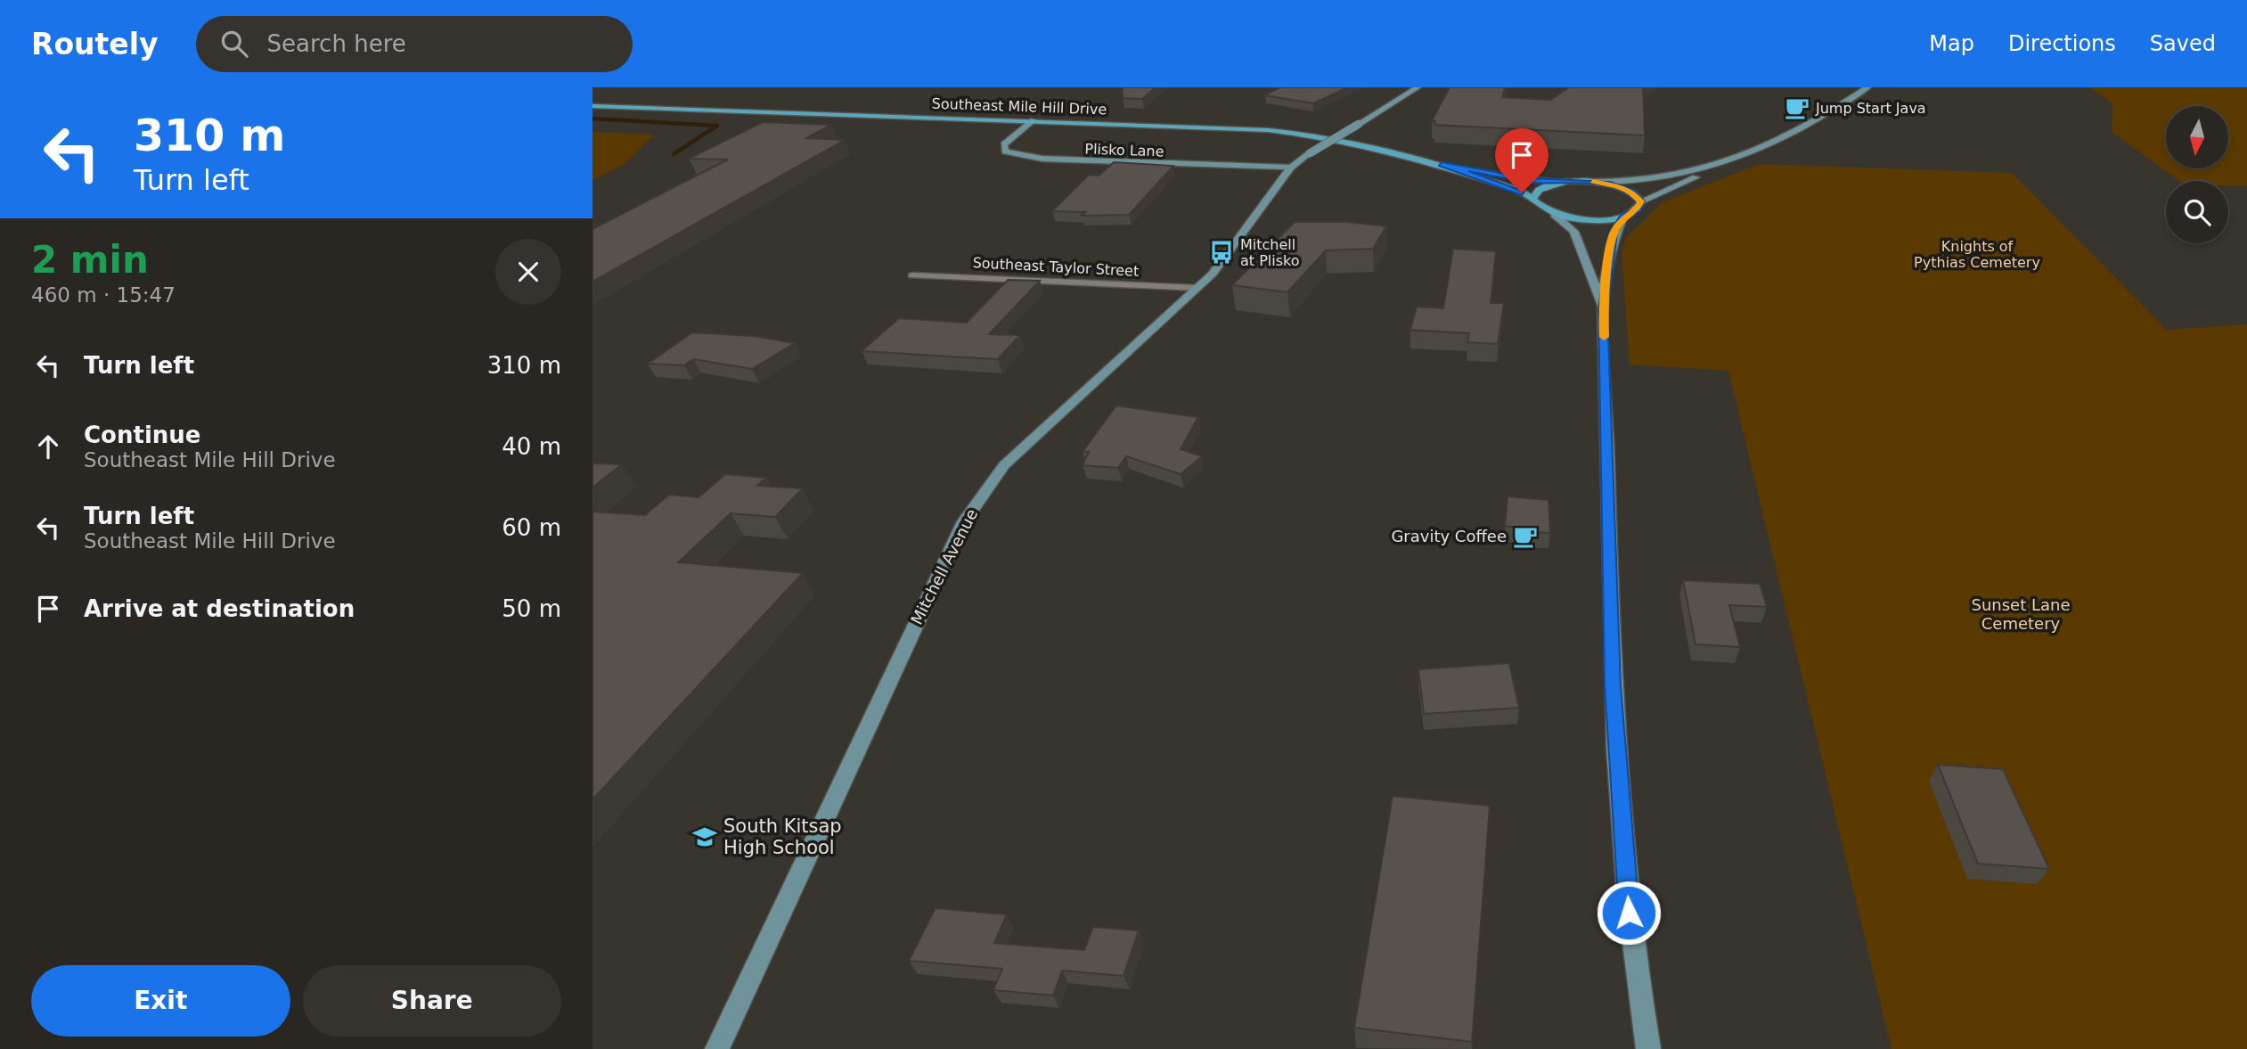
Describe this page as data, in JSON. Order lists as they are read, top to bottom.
{
  "streets": {
    "main road": ["Southeast Mile Hill Drive"],
    "street": ["Plisko Lane", "Southeast Taylor Street", "Mitchell Avenue"]
  },
  "crossings": [
    ["Southeast Mile Hill Drive", "Plisko Lane"],
    ["Plisko Lane", "Mitchell Avenue"],
    ["Southeast Taylor Street", "Mitchell Avenue"]
  ],
  "parks": ["Knights of Pythias Cemetery", "Sunset Lane Cemetery"],
  "places": {
    "cafe": ["Jump Start Java", "Gravity Coffee"],
    "bus stop": ["Mitchell at Plisko"],
    "school or university": ["South Kitsap High School"]
  },
  "north": "bottom",
  "page": {
    "header": "Routely",
    "search": "Search here",
    "nav": ["Map", "Directions", "Saved"],
    "turn": ["310 m", "Turn left"],
    "heading": ["2 min", "460 m · 15:47"],
    "list": [
      {
        "name": "Turn left",
        "value": "310 m"
      },
      {
        "name": "Continue",
        "note": "Southeast Mile Hill Drive",
        "value": "40 m"
      },
      {
        "name": "Turn left",
        "note": "Southeast Mile Hill Drive",
        "value": "60 m"
      },
      {
        "name": "Arrive at destination",
        "value": "50 m"
      }
    ],
    "buttons": ["Exit", "Share"]
  }
}
